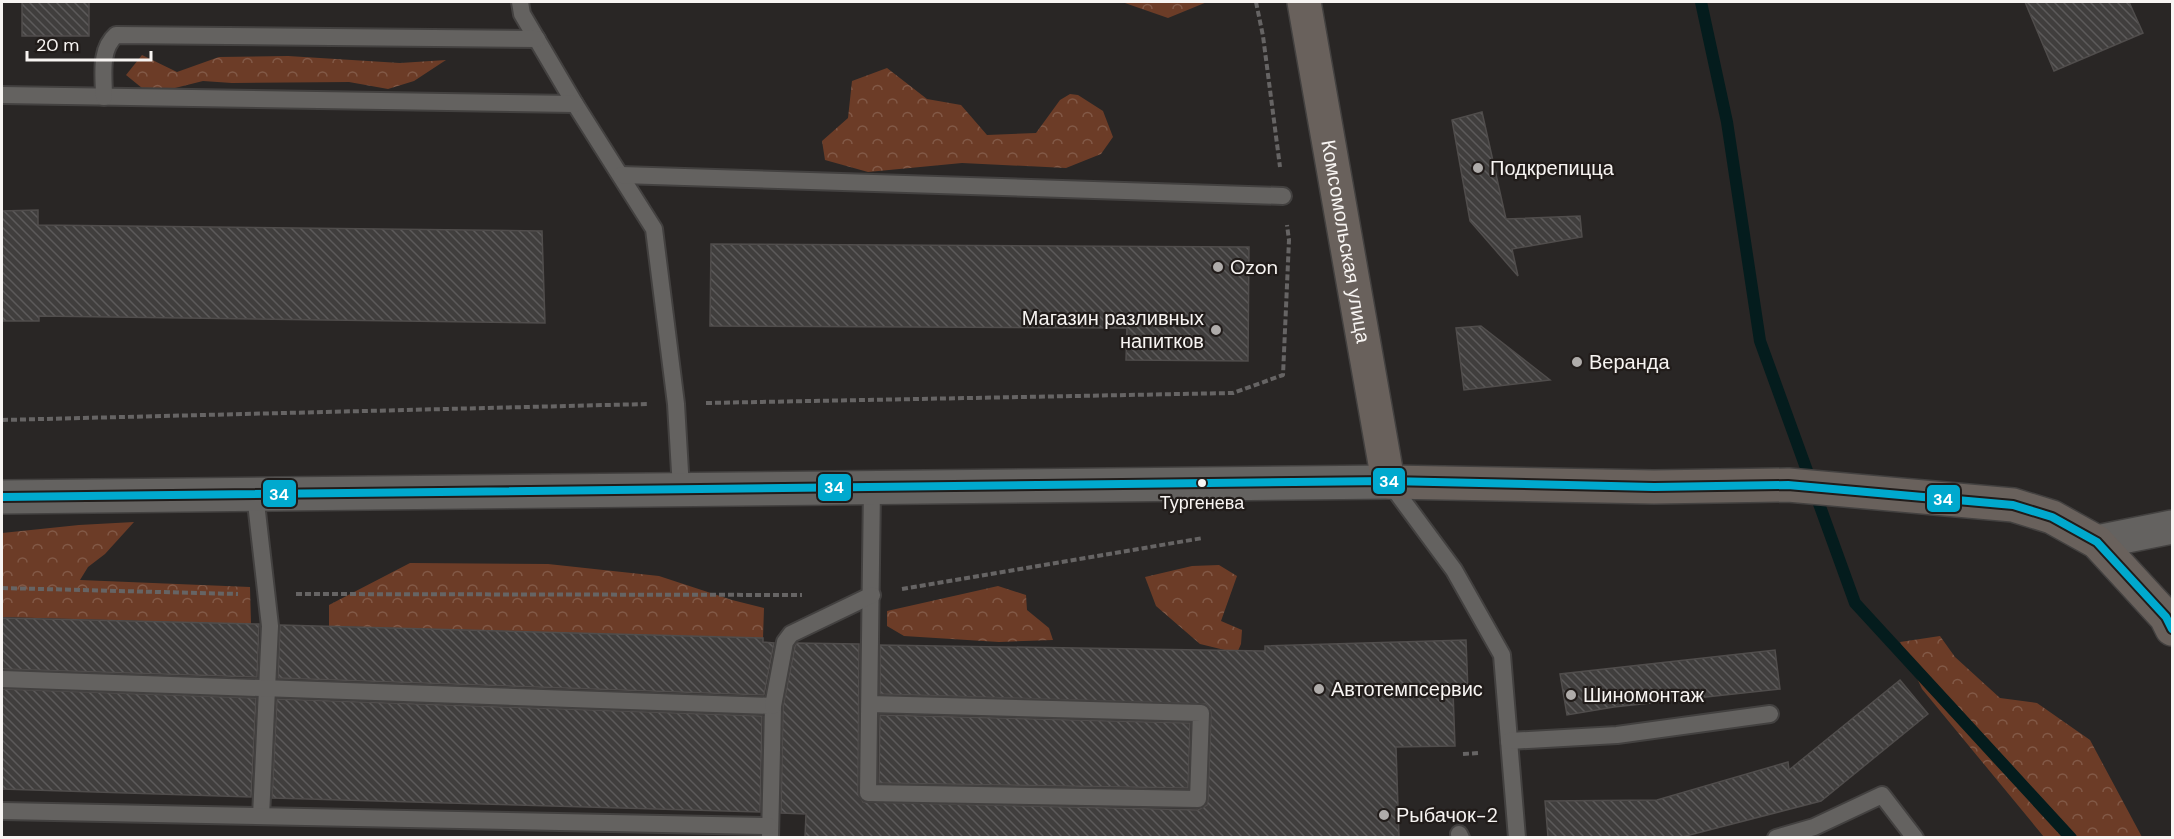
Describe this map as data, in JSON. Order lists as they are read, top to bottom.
{
  "streets": {
    "main road": ["Комсомольская улица"]
  },
  "places": [
    "Подкрепицца",
    "Ozon",
    "Магазин разливных напитков",
    "Веранда",
    "Тургенева",
    "Автотемпсервис",
    "Шиномонтаж",
    "Рыбачок-2"
  ],
  "lines": ["transit line 34"],
  "scale_bar": "20 m"
}
